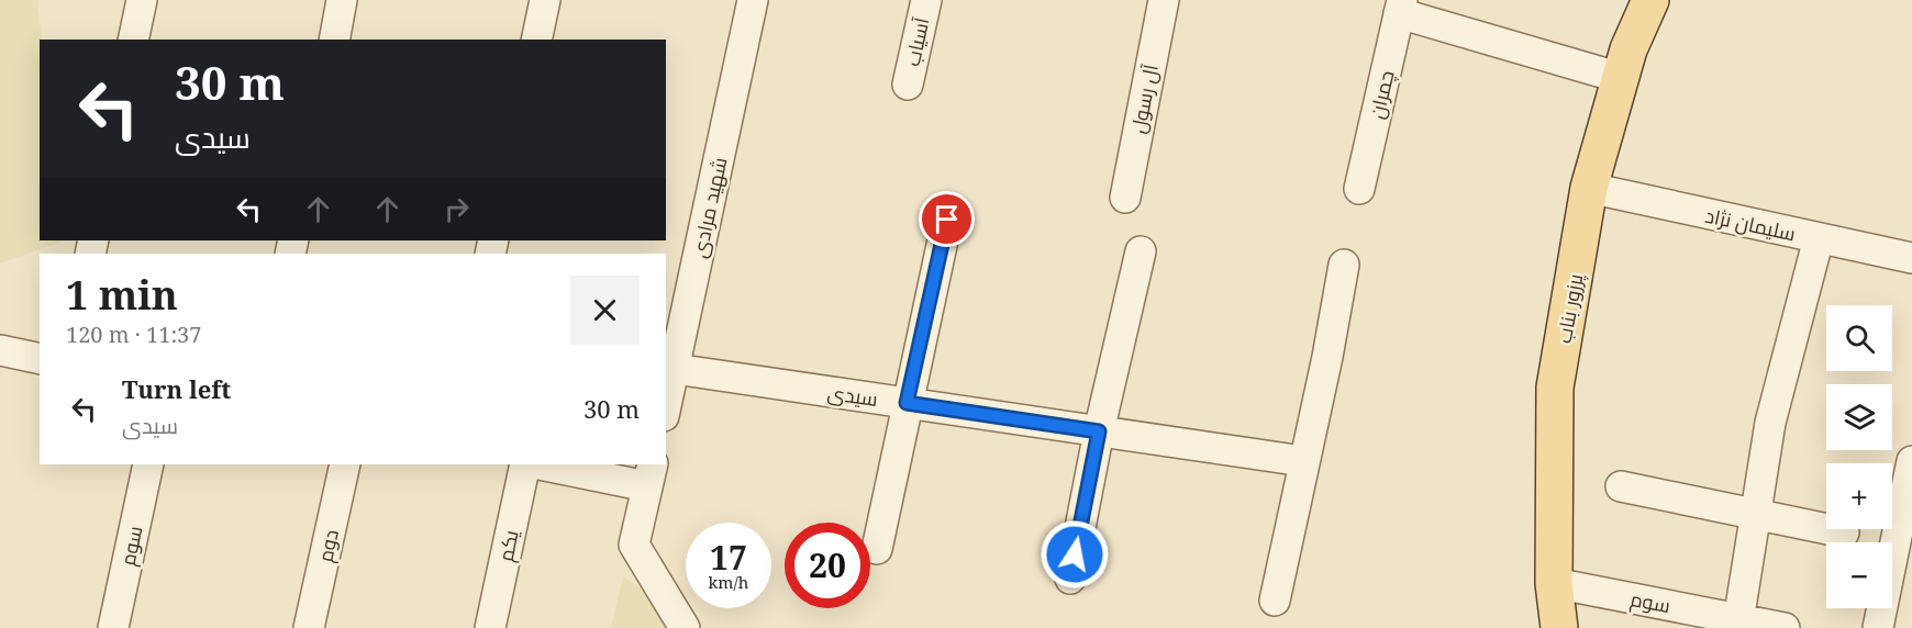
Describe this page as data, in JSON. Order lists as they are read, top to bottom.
{
  "streets": {
    "main road": ["پرزور بناب"],
    "street": [
      "آسیاب",
      "چمران",
      "آل رسول",
      "شهید مرادی",
      "سلیمان نژاد",
      "سیدی",
      "سوم",
      "دوم",
      "یکم"
    ]
  },
  "crossings": [
    ["شهید مرادی", "سیدی"],
    ["سلیمان نژاد", "پرزور بناب"],
    ["پرزور بناب", "سوم"]
  ],
  "page": {
    "turn": ["30 m", "سیدی"],
    "heading": ["1 min", "120 m · 11:37"],
    "map_buttons": ["+", "−"],
    "list": [
      {
        "name": "Turn left",
        "note": "سیدی",
        "value": "30 m"
      }
    ],
    "speed": "17 km/h",
    "limit": "20"
  }
}
